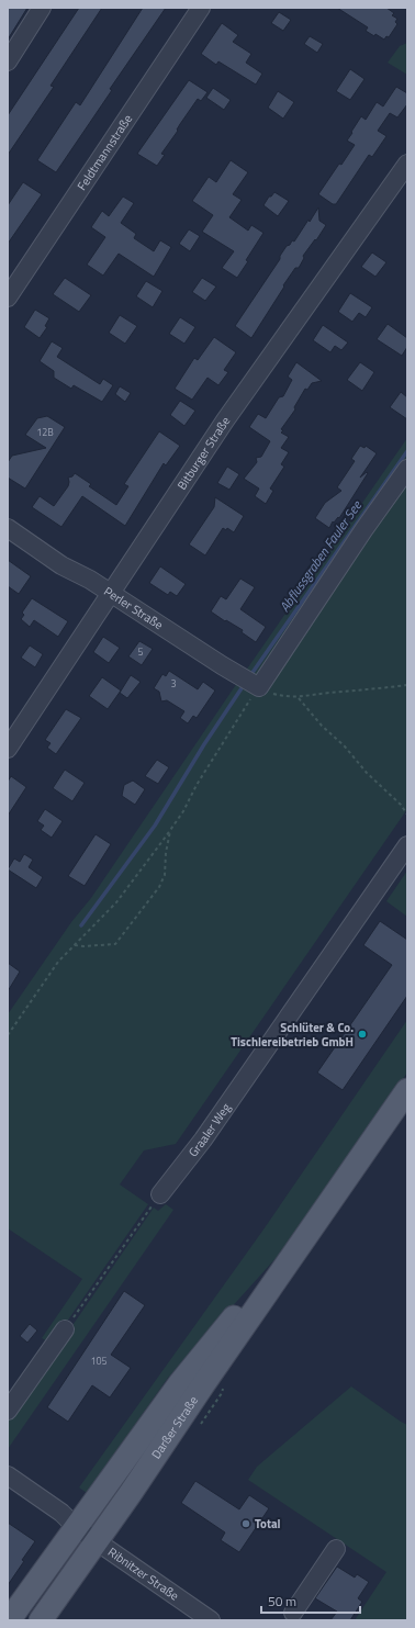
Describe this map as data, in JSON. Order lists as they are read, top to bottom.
{
  "streets": {
    "main road": ["Darßer Straße"],
    "street": [
      "Feldtmannstraße",
      "Bitburger Straße",
      "Perler Straße",
      "Graaler Weg",
      "Ribnitzer Straße"
    ]
  },
  "crossings": [
    ["Bitburger Straße", "Perler Straße"],
    ["Darßer Straße", "Ribnitzer Straße"]
  ],
  "water": ["Abflussgraben Fauler See"],
  "places": ["Schlüter & Co. Tischlereibetrieb GmbH", "Total"],
  "house_numbers": [
    "12B",
    "5",
    "3",
    "105"
  ],
  "scale_bar": "50 m"
}
